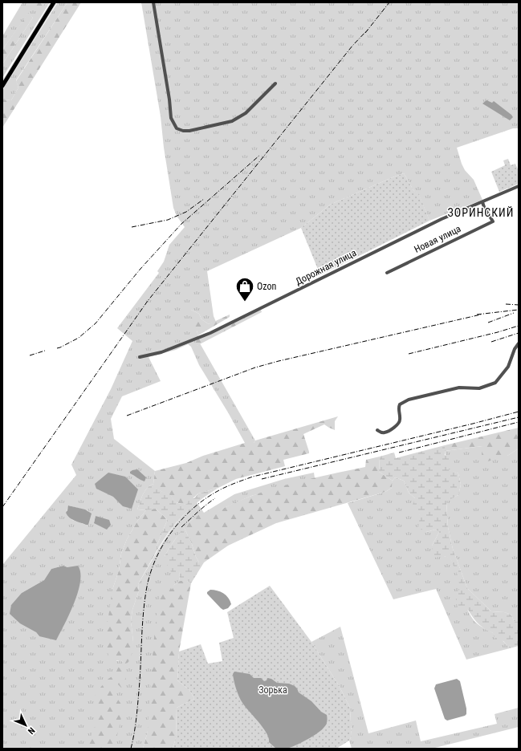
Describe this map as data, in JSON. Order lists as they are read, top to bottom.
{
  "streets": {
    "street": ["Новая улица", "Дорожная улица"]
  },
  "crossings": [
    ["Новая улица", "Дорожная улица"]
  ],
  "districts": ["ЗОРИНСКИЙ"],
  "parks": ["Зорька"],
  "places": {
    "shop": ["Ozon"]
  },
  "north": "bottom right"
}
